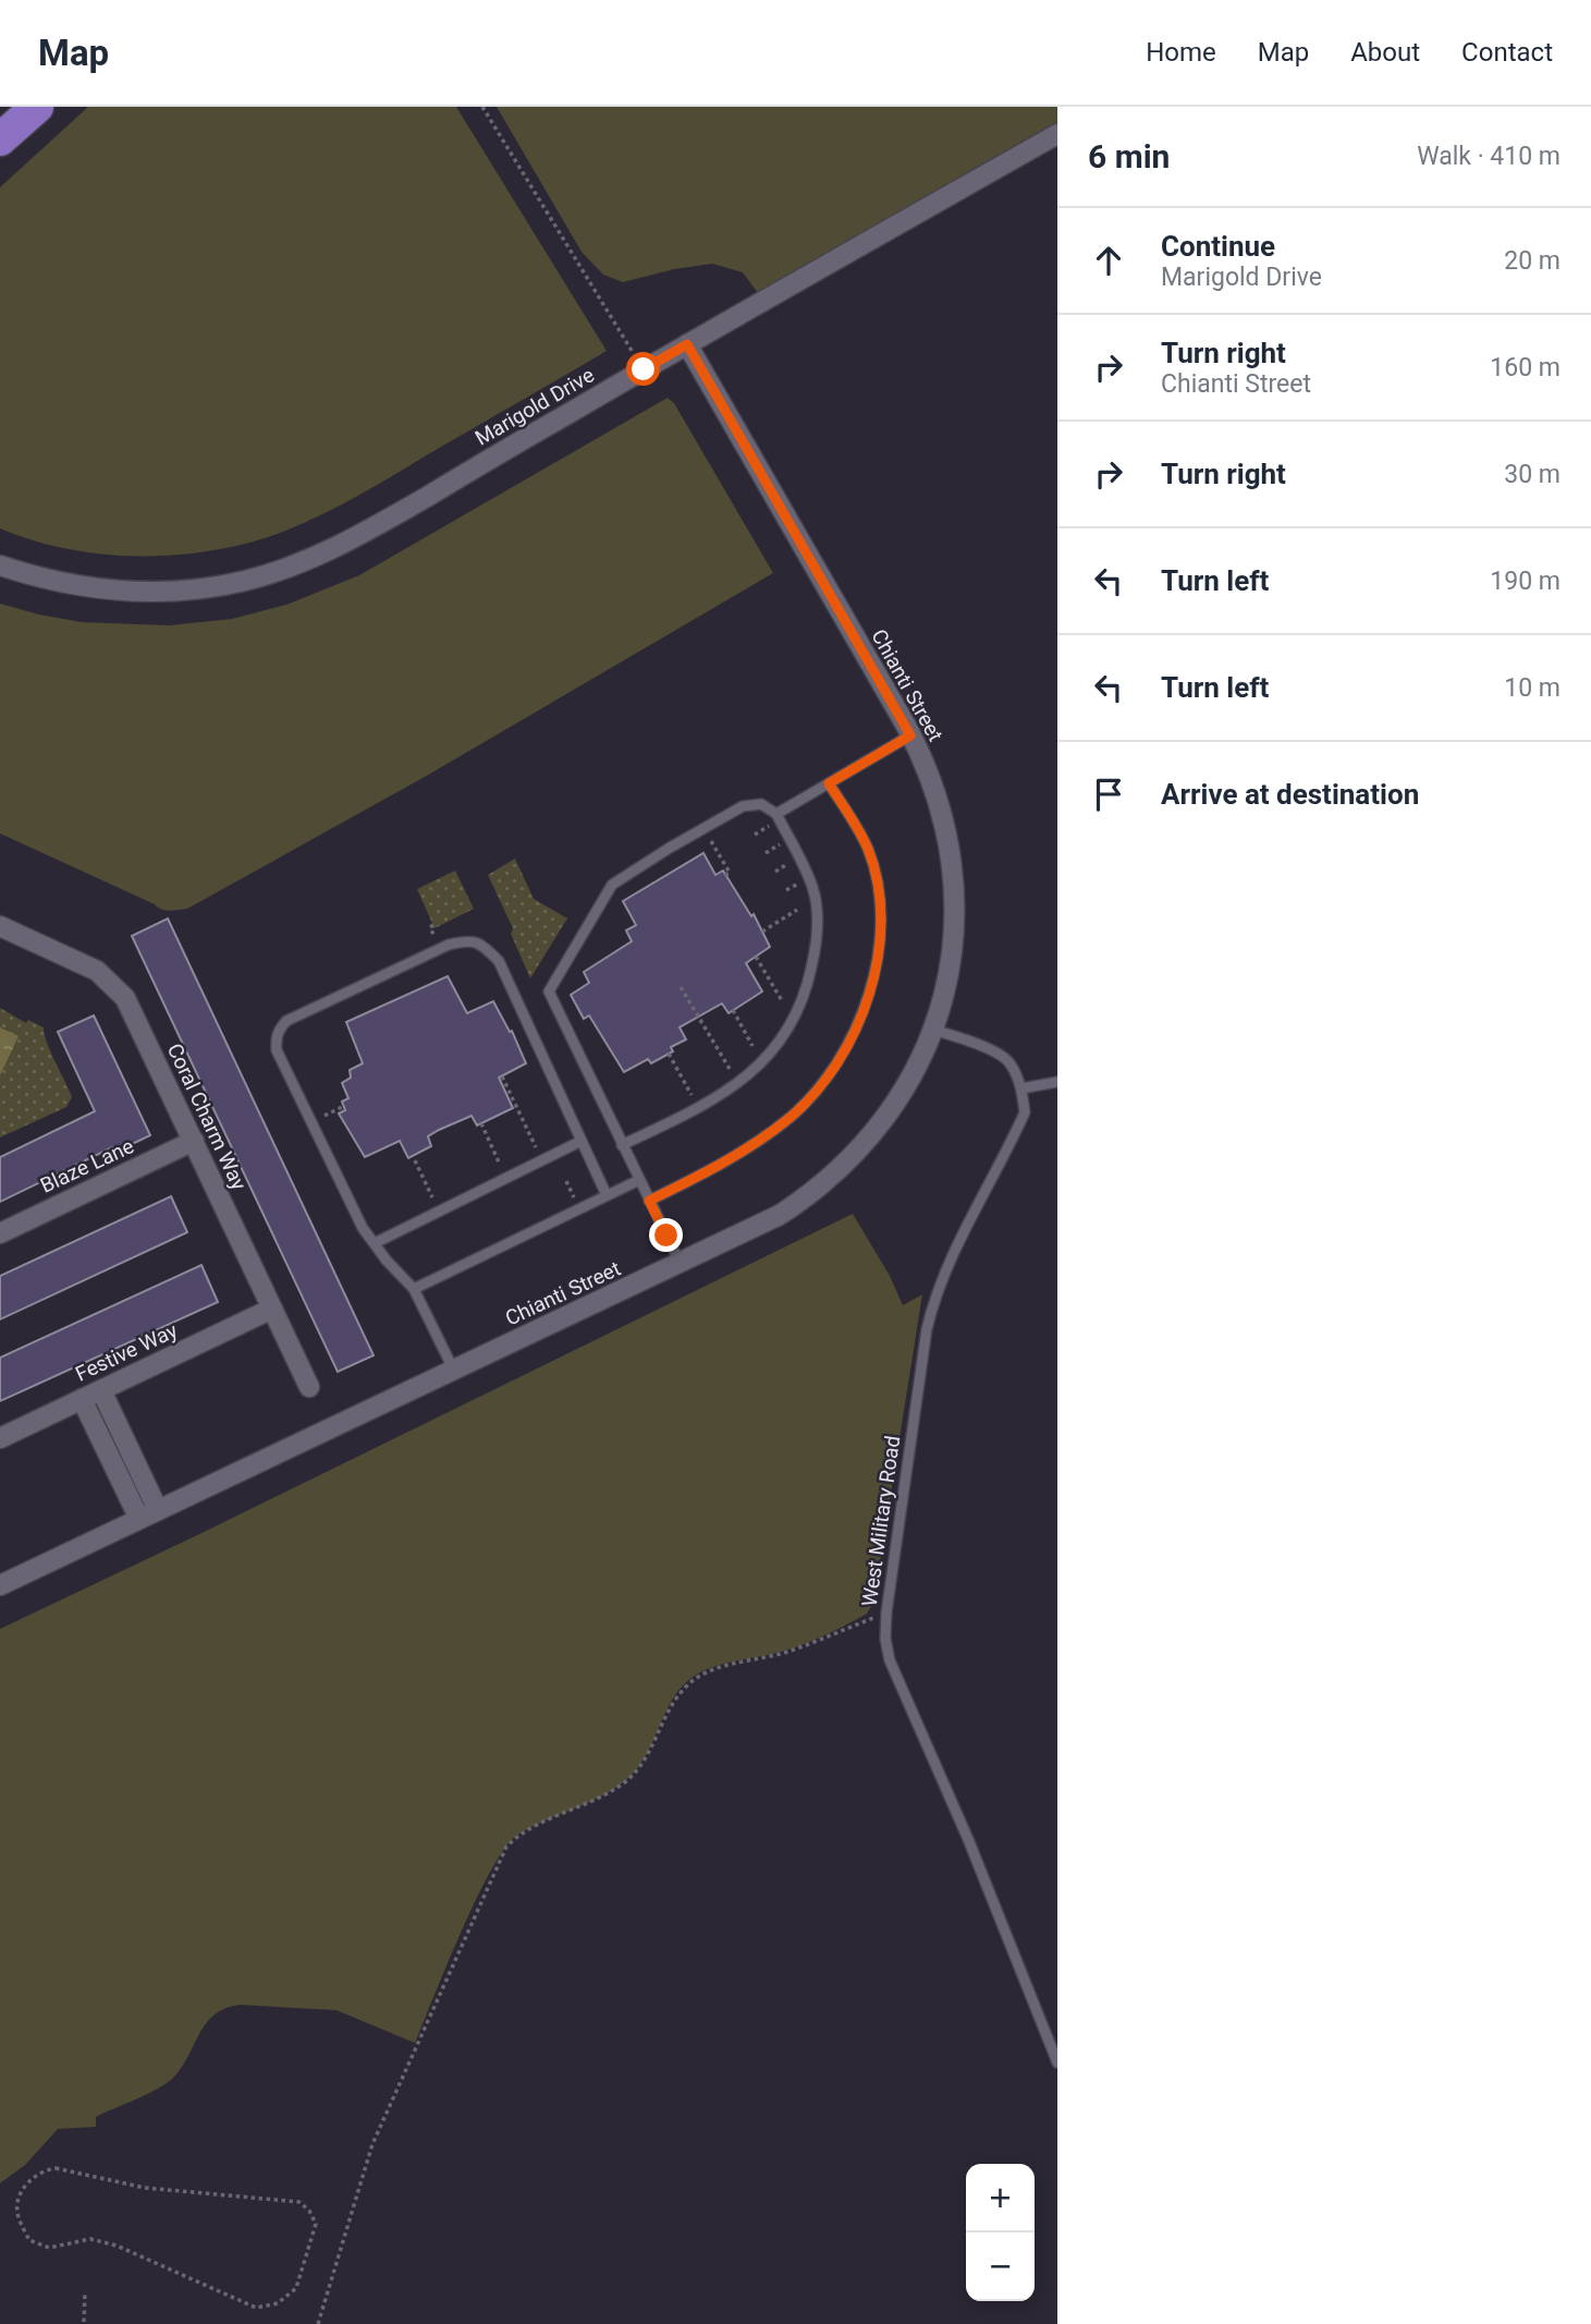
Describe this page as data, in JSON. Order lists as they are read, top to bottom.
{
  "streets": {
    "street": [
      "Marigold Drive",
      "Chianti Street",
      "Coral Charm Way",
      "Blaze Lane",
      "Festive Way"
    ],
    "lane": ["West Military Road"]
  },
  "crossings": [
    ["Marigold Drive", "Chianti Street"],
    ["Coral Charm Way", "Blaze Lane"],
    ["Coral Charm Way", "Festive Way"]
  ],
  "page": {
    "header": "Map",
    "nav": [
      "Home",
      "Map",
      "About",
      "Contact"
    ],
    "heading": ["6 min", "Walk · 410 m"],
    "list": [
      ["Continue", "Marigold Drive", "20 m"],
      ["Turn right", "Chianti Street", "160 m"],
      ["Turn right", "30 m"],
      ["Turn left", "190 m"],
      ["Turn left", "10 m"],
      "Arrive at destination"
    ],
    "map_buttons": ["+", "−"]
  }
}
